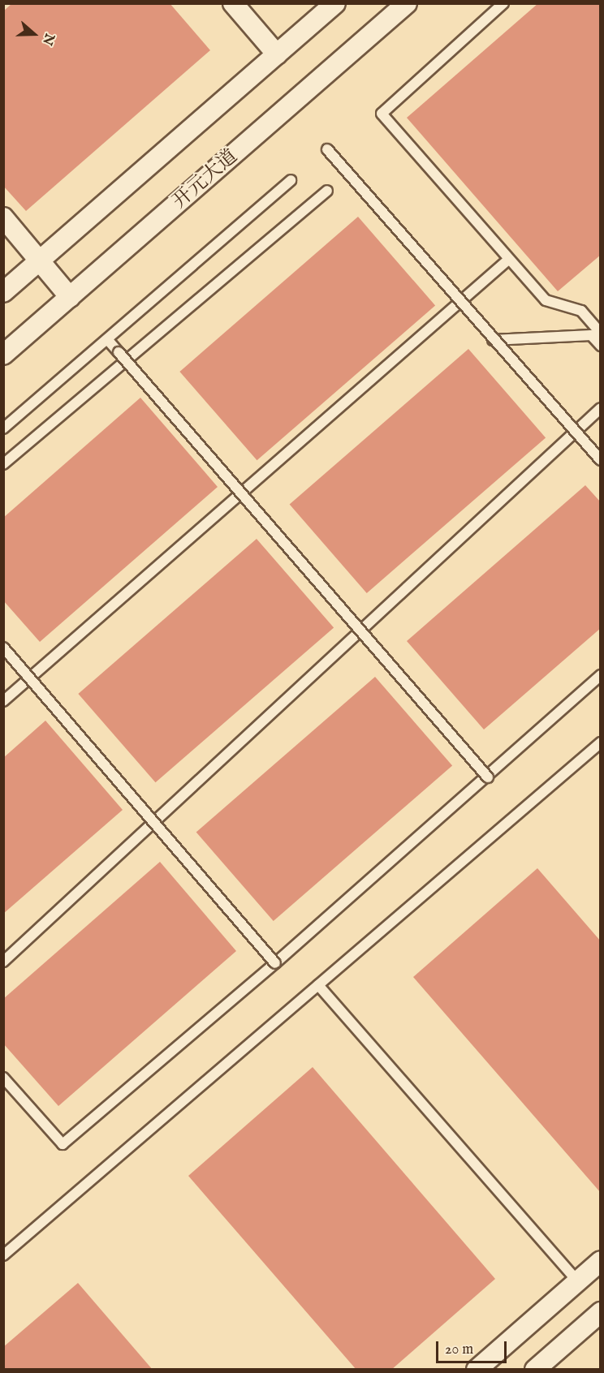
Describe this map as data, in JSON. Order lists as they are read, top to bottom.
{
  "streets": {
    "street": ["开元大道"]
  },
  "scale_bar": "20 m",
  "north": "right"
}
